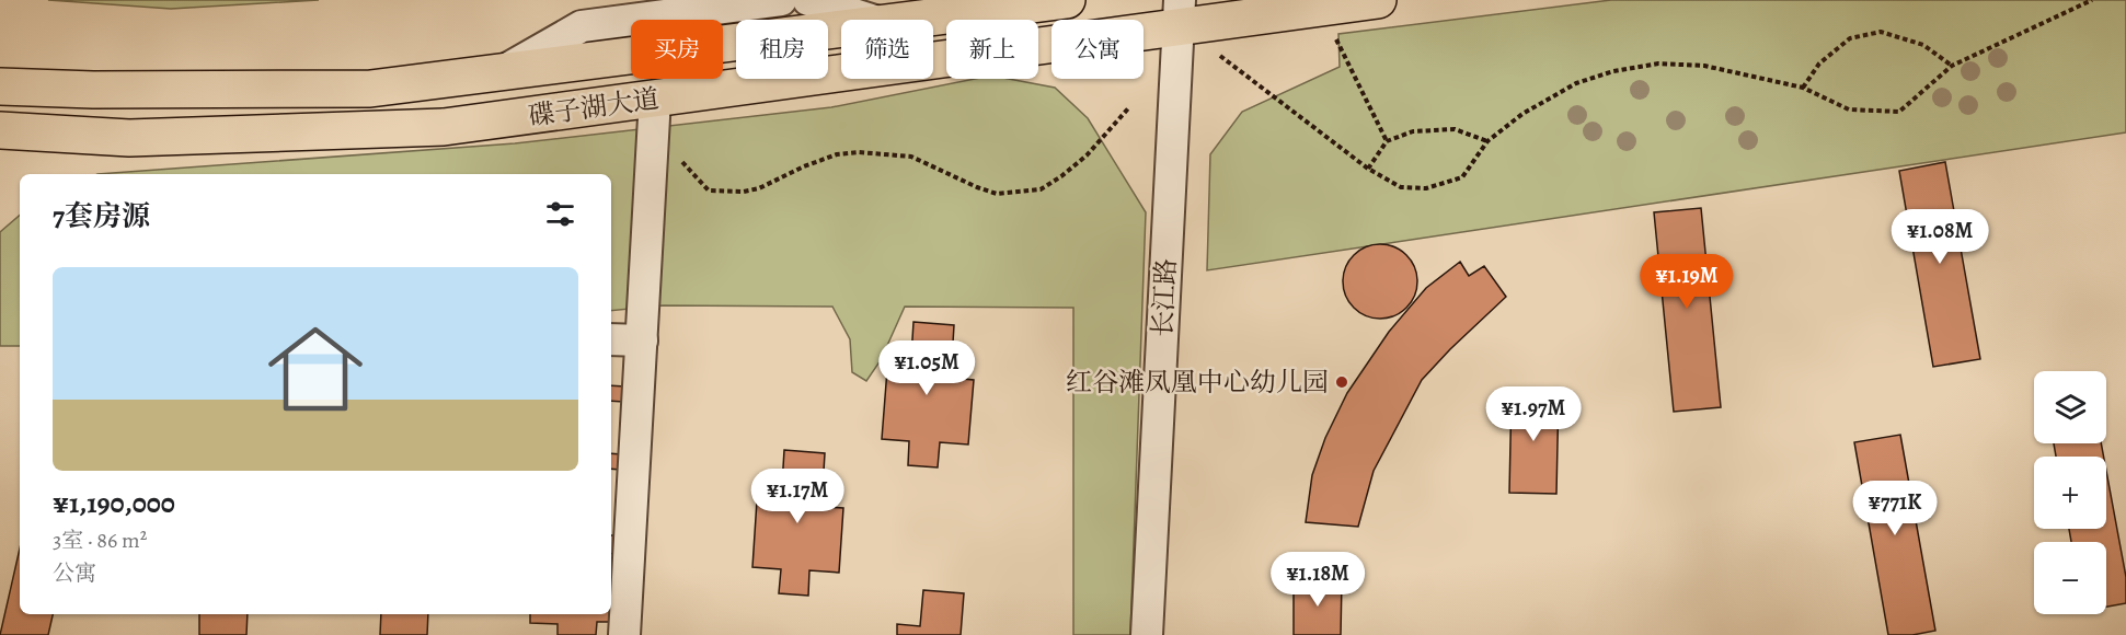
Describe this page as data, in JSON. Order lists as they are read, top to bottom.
{
  "streets": {
    "main road": ["碟子湖大道"],
    "street": ["长江路"]
  },
  "crossings": [
    ["碟子湖大道", "长江路"]
  ],
  "places": ["红谷滩凤凰中心幼儿园"],
  "page": {
    "chip": [
      "买房",
      "租房",
      "筛选",
      "新上",
      "公寓"
    ],
    "heading": "7套房源",
    "price": [
      "¥1.08M",
      "¥1.19M",
      "¥1.05M",
      "¥1.97M",
      "¥1.17M",
      "¥771K",
      "¥1.18M"
    ],
    "list": [
      {
        "name": "¥1,190,000",
        "note": "3室 · 86 m² · 公寓"
      }
    ],
    "map_buttons": ["+", "−"]
  }
}
